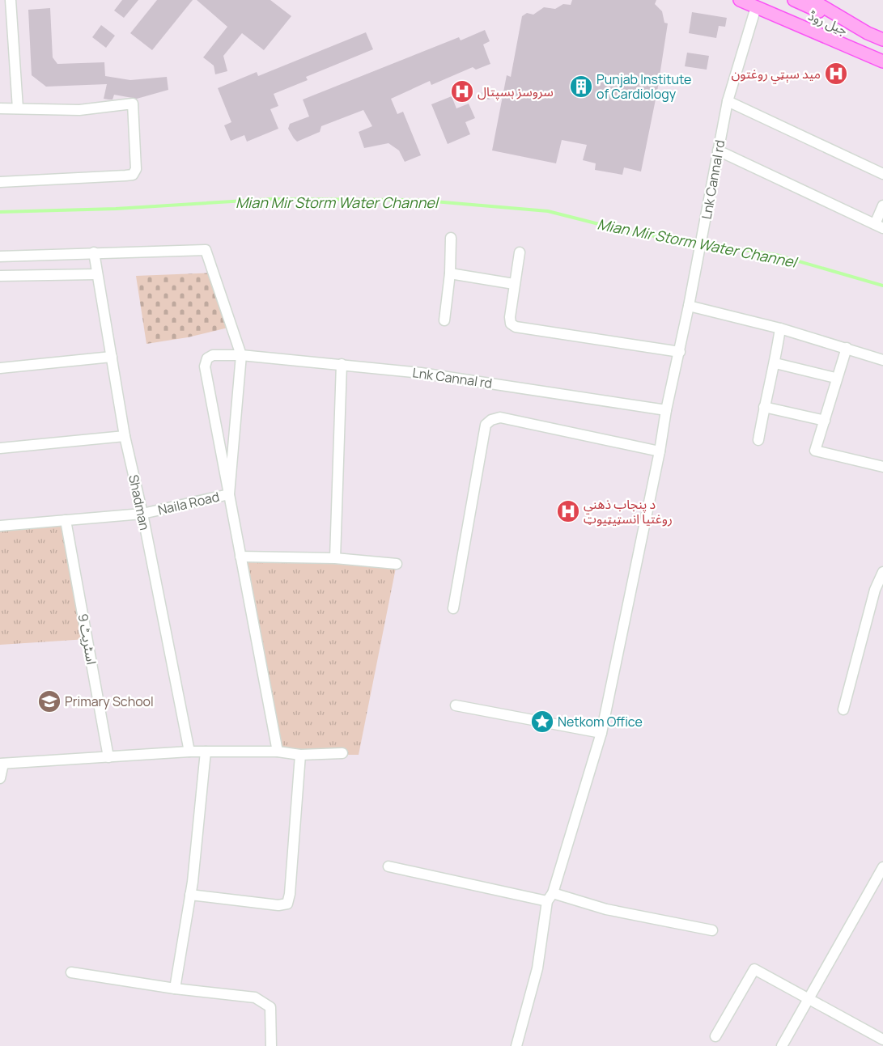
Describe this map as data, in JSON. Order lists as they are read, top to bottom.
{
  "streets": {
    "main road": ["جیل روڈ"],
    "street": [
      "Lnk Cannal rd",
      "Shadman",
      "Naila Road",
      "اسٹریٹ 9"
    ]
  },
  "crossings": [
    ["جیل روڈ", "Lnk Cannal rd"],
    ["Lnk Cannal rd", "Naila Road"],
    ["Shadman", "Naila Road"],
    ["Naila Road", "اسٹریٹ 9"]
  ],
  "water": ["Mian Mir Storm Water Channel"],
  "places": {
    "hospital": ["مید سېټي روغتون", "سروسز ہسپتال", "د پنجاب ذهني روغتیا انسټیټیوټ"],
    "building": ["Punjab Institute of Cardiology"],
    "school or university": ["Primary School"],
    "place": ["Netkom Office"]
  }
}
